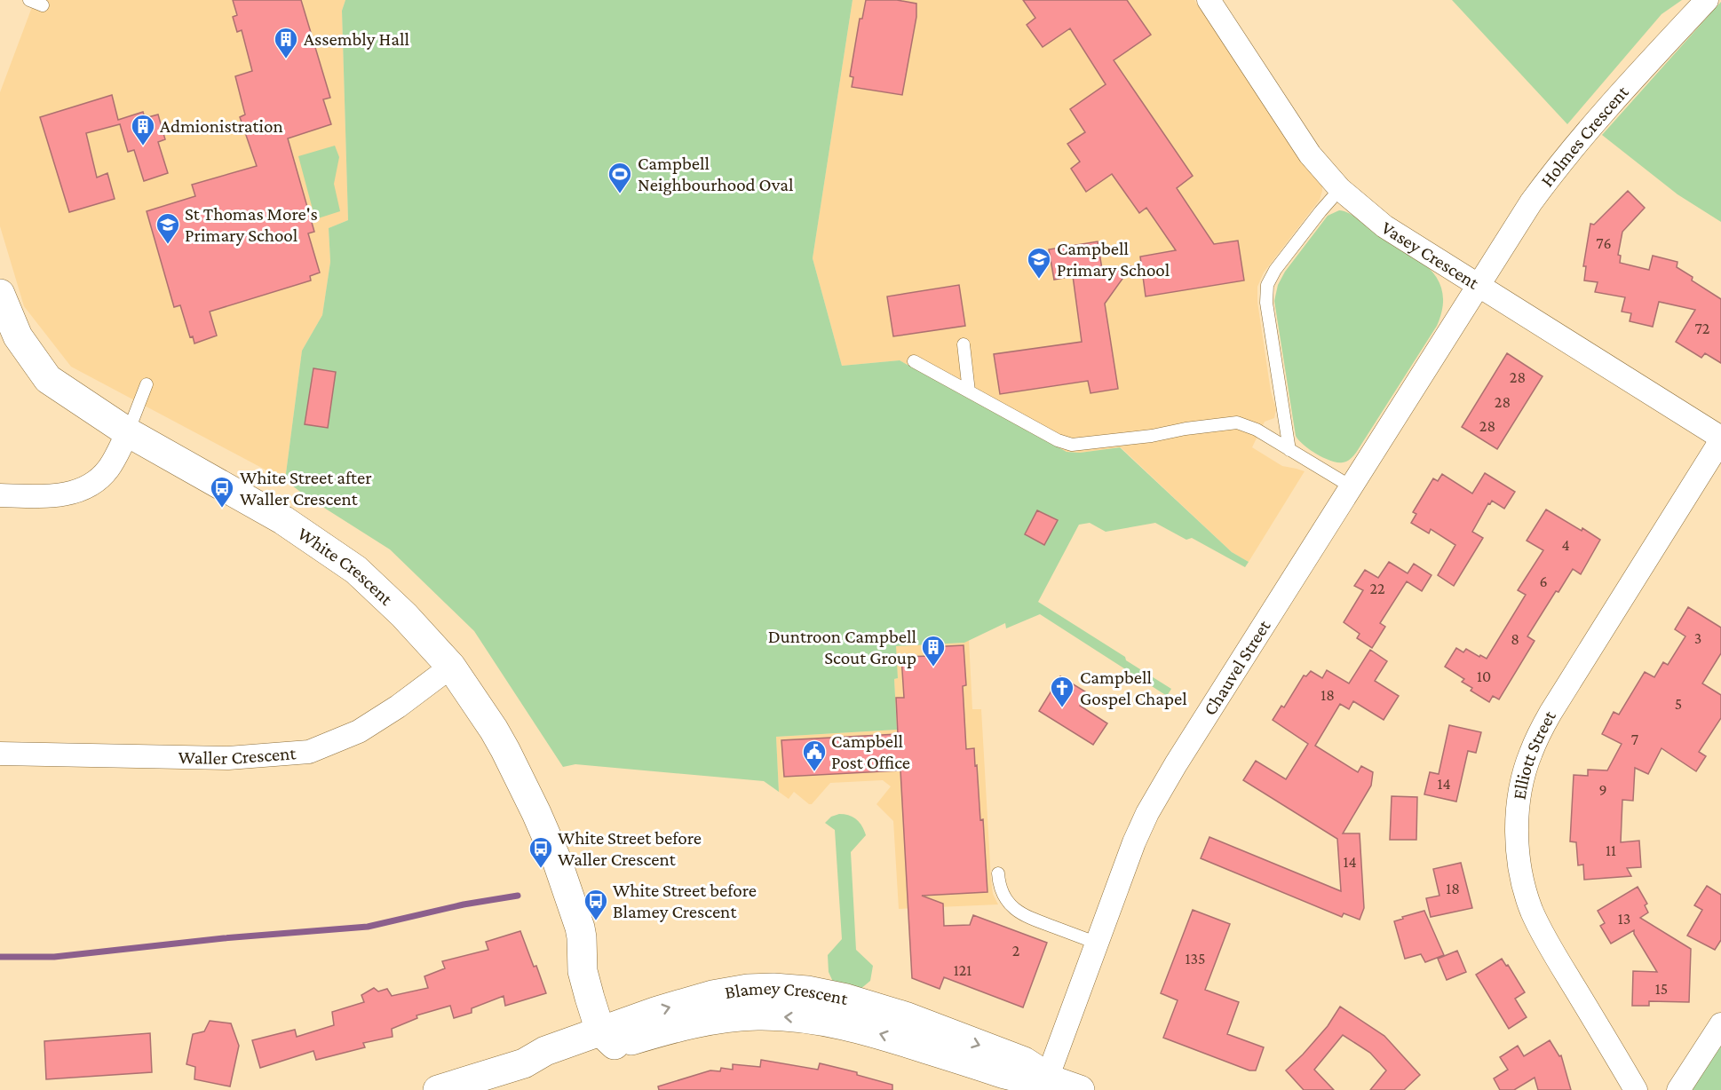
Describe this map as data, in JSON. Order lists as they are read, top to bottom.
{
  "streets": {
    "street": [
      "Holmes Crescent",
      "Vasey Crescent",
      "White Crescent",
      "Chauvel Street",
      "Waller Crescent",
      "Elliott Street",
      "Blamey Crescent"
    ]
  },
  "crossings": [
    ["Holmes Crescent", "Vasey Crescent"],
    ["Holmes Crescent", "Chauvel Street"],
    ["Vasey Crescent", "Chauvel Street"],
    ["Vasey Crescent", "Elliott Street"],
    ["White Crescent", "Waller Crescent"],
    ["White Crescent", "Blamey Crescent"],
    ["Chauvel Street", "Blamey Crescent"]
  ],
  "places": {
    "building": ["Assembly Hall", "Admionistration", "Duntroon Campbell Scout Group"],
    "sports": ["Campbell Neighbourhood Oval"],
    "school or university": ["St Thomas More's Primary School", "Campbell Primary School"],
    "bus stop": ["White Street after Waller Crescent", "White Street before Waller Crescent", "White Street before Blamey Crescent"],
    "church": ["Campbell Gospel Chapel"],
    "public building": ["Campbell Post Office"]
  },
  "house_numbers": [
    "76",
    "72",
    "28",
    "28",
    "28",
    "4",
    "6",
    "22",
    "3",
    "8",
    "10",
    "18",
    "5",
    "7",
    "14",
    "9",
    "11",
    "14",
    "18",
    "13",
    "2",
    "135",
    "121",
    "15"
  ]
}
